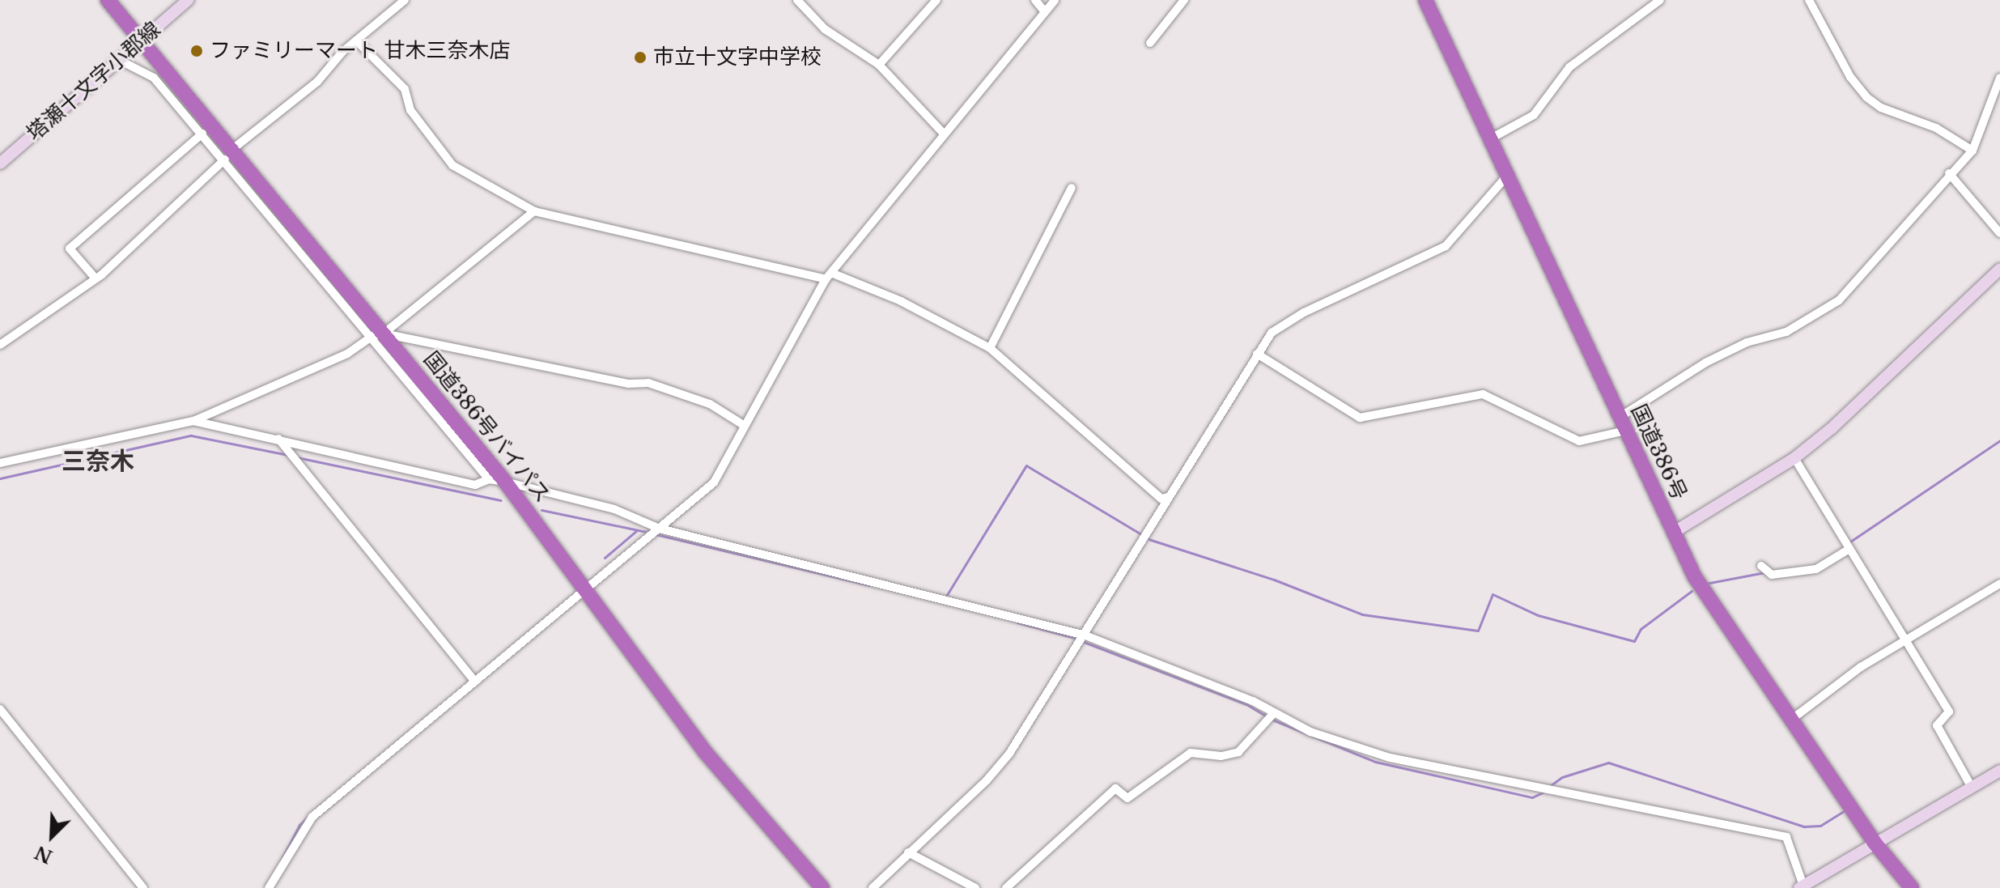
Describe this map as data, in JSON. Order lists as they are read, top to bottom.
{
  "streets": {
    "highway": ["国道386号バイパス", "国道386号"],
    "street": ["塔瀬十文字小郡線"]
  },
  "crossings": [
    ["塔瀬十文字小郡線", "国道386号バイパス"]
  ],
  "districts": ["三奈木"],
  "places": ["ファミリーマート 甘木三奈木店", "市立十文字中学校"],
  "north": "bottom left"
}
